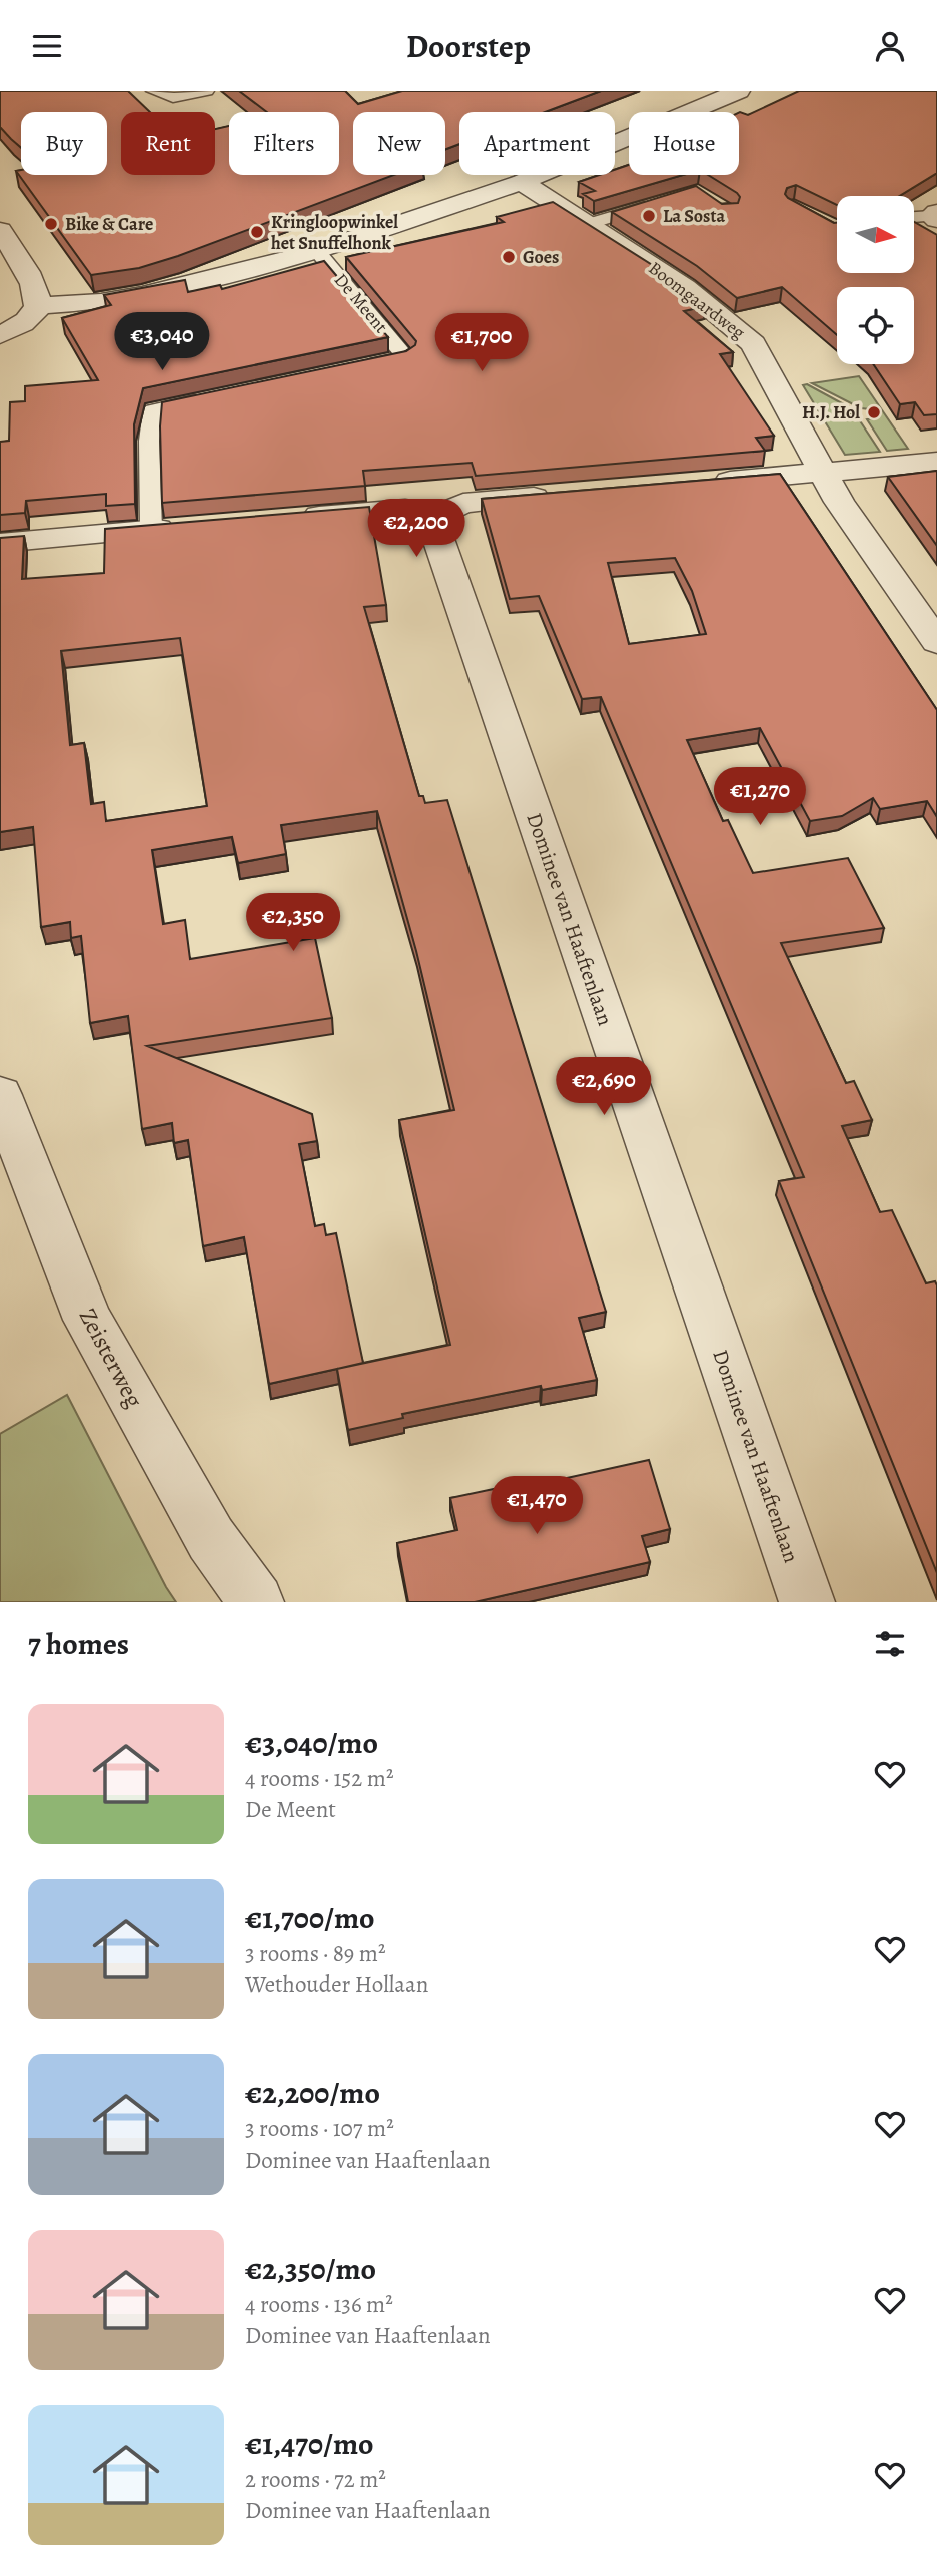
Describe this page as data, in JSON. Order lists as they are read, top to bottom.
{
  "streets": {
    "street": [
      "Boomgaardweg",
      "De Meent",
      "Dominee van Haaftenlaan",
      "Zeisterweg"
    ]
  },
  "crossings": [
    ["Boomgaardweg", "De Meent"]
  ],
  "places": [
    "La Sosta",
    "Bike & Care",
    "Kringloopwinkel het Snuffelhonk",
    "Goes",
    "H.J. Hol"
  ],
  "north": "right",
  "page": {
    "header": "Doorstep",
    "chip": [
      "Buy",
      "Rent",
      "Filters",
      "New",
      "Apartment",
      "House"
    ],
    "price": [
      "€3,040",
      "€1,700",
      "€2,200",
      "€1,270",
      "€2,350",
      "€2,690",
      "€1,470"
    ],
    "heading": "7 homes",
    "list": [
      {
        "name": "€3,040/mo",
        "note": "4 rooms · 152 m² · De Meent"
      },
      {
        "name": "€1,700/mo",
        "note": "3 rooms · 89 m² · Wethouder Hollaan"
      },
      {
        "name": "€2,200/mo",
        "note": "3 rooms · 107 m² · Dominee van Haaftenlaan"
      },
      {
        "name": "€2,350/mo",
        "note": "4 rooms · 136 m² · Dominee van Haaftenlaan"
      },
      {
        "name": "€1,470/mo",
        "note": "2 rooms · 72 m² · Dominee van Haaftenlaan"
      }
    ]
  }
}
